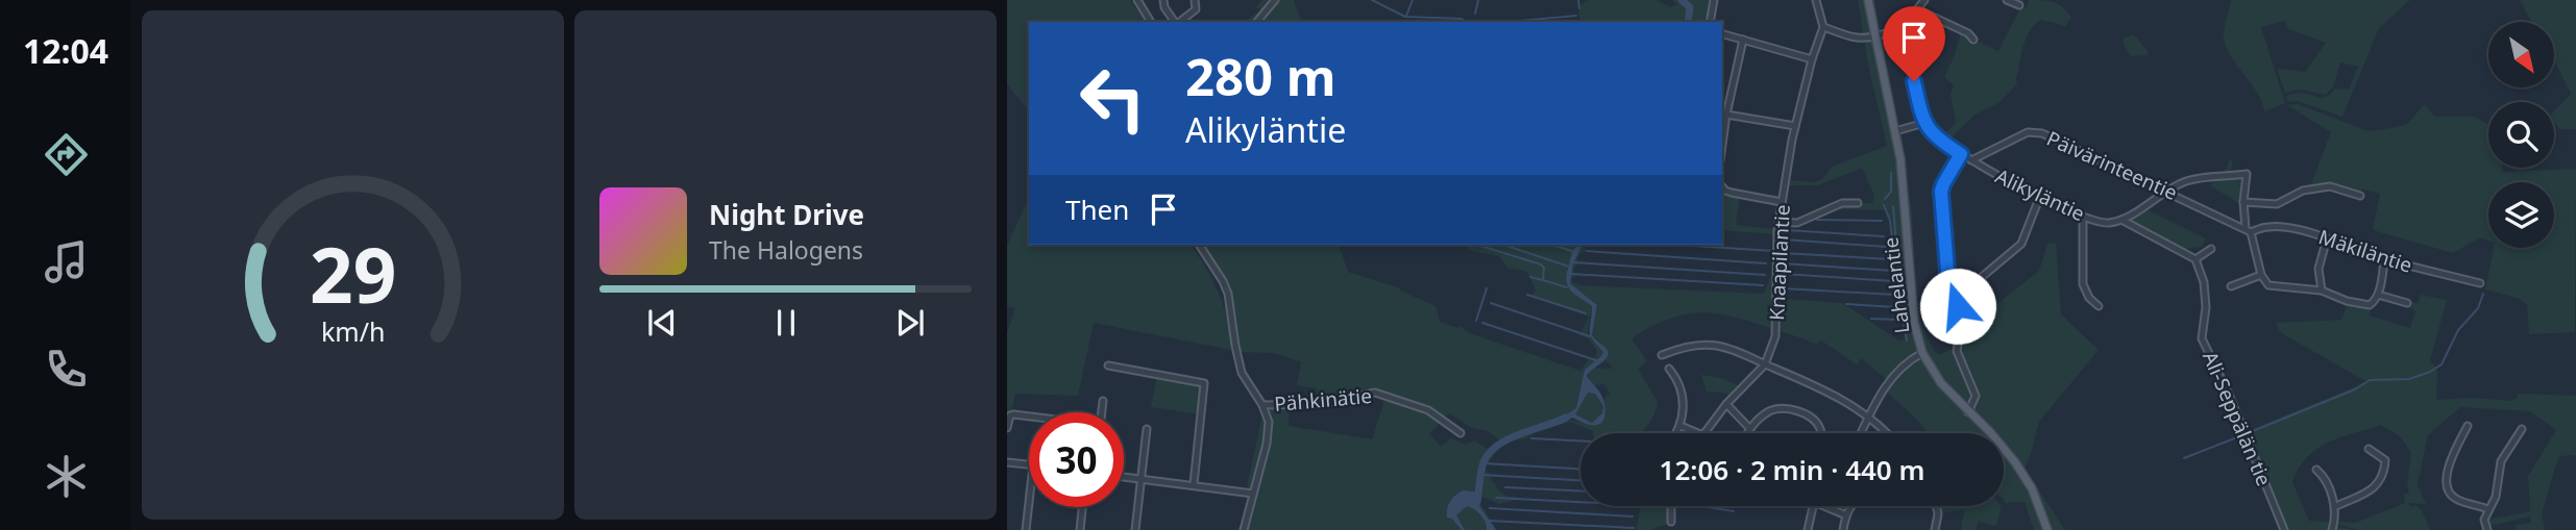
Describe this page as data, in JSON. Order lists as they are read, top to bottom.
{
  "streets": {
    "main road": ["Lahelantie"],
    "street": [
      "Päivärinteentie",
      "Alikyläntie",
      "Mäkiläntie",
      "Knaapilantie",
      "Pähkinätie",
      "Ali-Seppälän tie"
    ]
  },
  "crossings": [
    ["Päivärinteentie", "Alikyläntie"],
    ["Päivärinteentie", "Mäkiläntie"]
  ],
  "north": "bottom right",
  "page": {
    "tabs": "12:04",
    "turn": ["280 m", "Alikyläntie"],
    "then": "Then",
    "song": ["Night Drive", "The Halogens"],
    "limit": "30",
    "trip": "12:06 · 2 min · 440 m",
    "gauge": ["29", "km/h"]
  }
}
